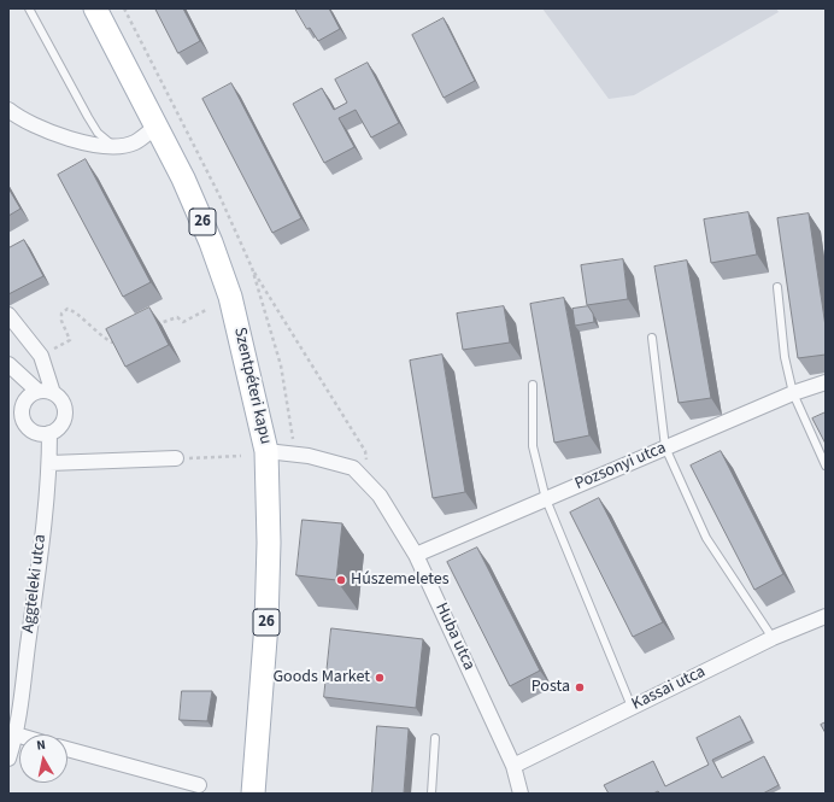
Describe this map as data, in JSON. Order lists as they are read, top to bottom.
{
  "streets": {
    "main road": ["26", "Szentpéteri kapu"],
    "street": [
      "Pozsonyi utca",
      "Aggteleki utca",
      "Huba utca",
      "Kassai utca"
    ]
  },
  "crossings": [
    ["Szentpéteri kapu", "Huba utca"],
    ["Pozsonyi utca", "Huba utca"],
    ["Huba utca", "Kassai utca"]
  ],
  "places": ["Húszemeletes", "Goods Market", "Posta"],
  "north": "top"
}
